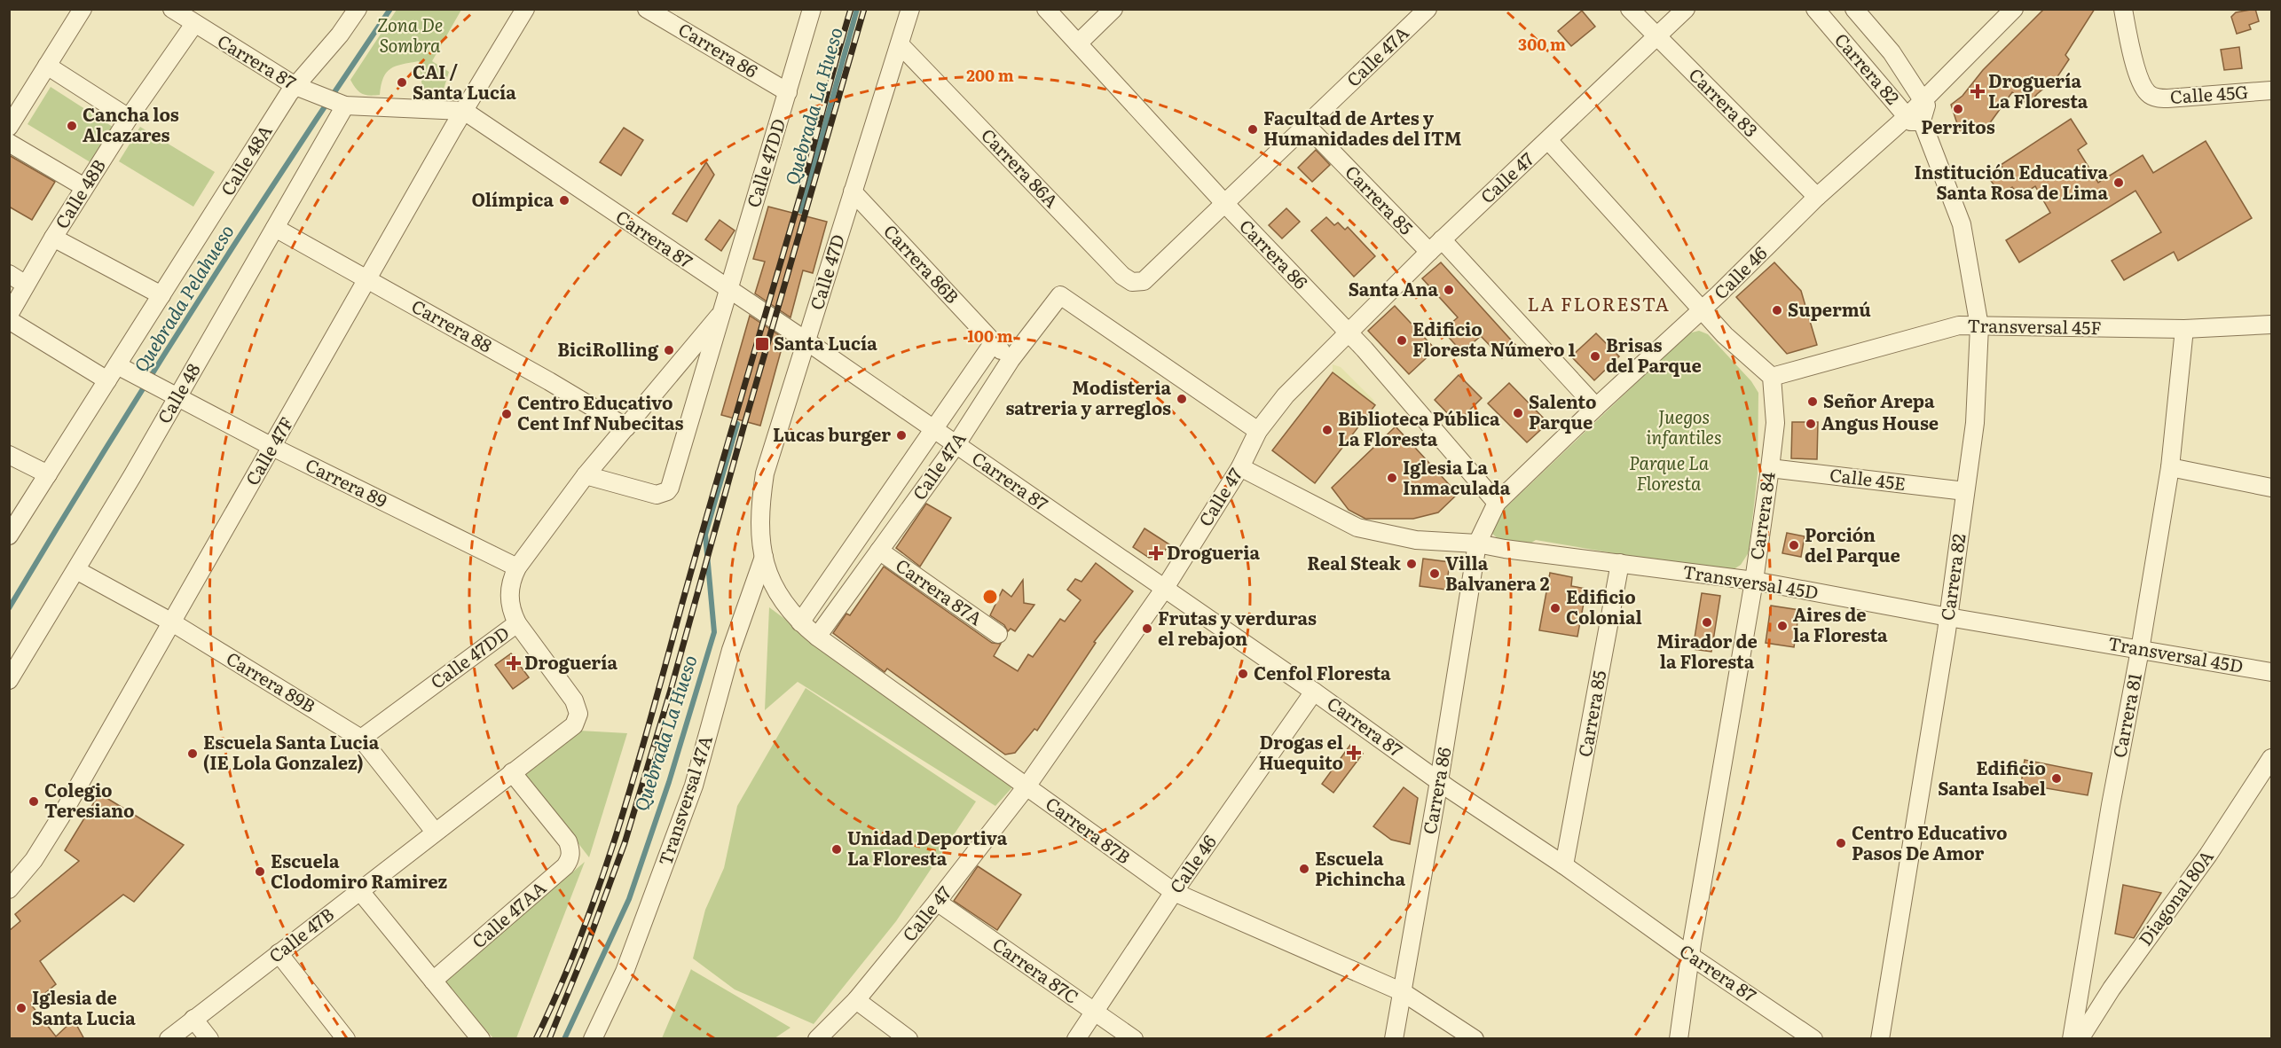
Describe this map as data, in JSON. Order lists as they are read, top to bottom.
{
  "streets": {
    "street": [
      "Carrera 86",
      "Calle 47A",
      "Carrera 87",
      "Carrera 82",
      "Calle 45G",
      "Carrera 83",
      "Calle 48A",
      "Calle 47DD",
      "Carrera 86A",
      "Calle 47",
      "Calle 48B",
      "Carrera 85",
      "Carrera 86B",
      "Calle 47D",
      "Calle 46",
      "Carrera 88",
      "Transversal 45F",
      "Calle 48",
      "Calle 47F",
      "Calle 45E",
      "Carrera 89",
      "Carrera 84",
      "Transversal 45D",
      "Carrera 87A",
      "Carrera 89B",
      "Carrera 81",
      "Transversal 47A",
      "Carrera 87B",
      "Diagonal 80A",
      "Calle 47AA",
      "Calle 47B",
      "Carrera 87C"
    ]
  },
  "crossings": [
    ["Carrera 86", "Calle 47A"],
    ["Carrera 86", "Carrera 87"],
    ["Carrera 86", "Calle 47DD"],
    ["Carrera 86", "Calle 47"],
    ["Carrera 86", "Calle 46"],
    ["Carrera 86", "Transversal 45D"],
    ["Carrera 86", "Carrera 87B"],
    ["Calle 47A", "Carrera 87"],
    ["Calle 47A", "Carrera 86A"],
    ["Calle 47A", "Calle 47"],
    ["Calle 47A", "Carrera 85"],
    ["Calle 47A", "Carrera 86B"],
    ["Calle 47A", "Calle 47D"],
    ["Calle 47A", "Carrera 87A"],
    ["Calle 47A", "Carrera 87B"],
    ["Carrera 87", "Calle 48A"],
    ["Carrera 87", "Calle 47DD"],
    ["Carrera 87", "Calle 47"],
    ["Carrera 87", "Calle 48B"],
    ["Carrera 87", "Carrera 85"],
    ["Carrera 87", "Calle 47D"],
    ["Carrera 87", "Calle 46"],
    ["Carrera 87", "Calle 48"],
    ["Carrera 87", "Calle 47F"],
    ["Carrera 87", "Carrera 84"],
    ["Carrera 82", "Calle 46"],
    ["Carrera 82", "Transversal 45F"],
    ["Carrera 82", "Calle 45E"],
    ["Carrera 82", "Transversal 45D"],
    ["Carrera 83", "Calle 47"],
    ["Carrera 83", "Calle 46"],
    ["Calle 48A", "Carrera 89"],
    ["Calle 47DD", "Carrera 88"],
    ["Calle 47DD", "Carrera 89"],
    ["Calle 47DD", "Carrera 89B"],
    ["Calle 47DD", "Calle 47B"],
    ["Carrera 86A", "Calle 47D"],
    ["Calle 47", "Carrera 85"],
    ["Calle 47", "Transversal 45D"],
    ["Calle 47", "Carrera 87B"],
    ["Calle 47", "Carrera 87C"],
    ["Carrera 85", "Calle 46"],
    ["Carrera 85", "Transversal 45D"],
    ["Carrera 86B", "Calle 47D"],
    ["Calle 47D", "Transversal 47A"],
    ["Calle 47D", "Carrera 87B"],
    ["Calle 46", "Transversal 45D"],
    ["Calle 46", "Carrera 87B"],
    ["Calle 46", "Carrera 87C"],
    ["Carrera 88", "Calle 48"],
    ["Carrera 88", "Calle 47F"],
    ["Transversal 45F", "Carrera 84"],
    ["Transversal 45F", "Carrera 81"],
    ["Calle 48", "Carrera 89"],
    ["Calle 48", "Carrera 89B"],
    ["Calle 47F", "Carrera 89"],
    ["Calle 47F", "Carrera 89B"],
    ["Calle 45E", "Carrera 84"],
    ["Carrera 84", "Transversal 45D"],
    ["Transversal 45D", "Carrera 81"],
    ["Carrera 89B", "Calle 47B"],
    ["Calle 47AA", "Calle 47B"]
  ],
  "districts": ["LA FLORESTA"],
  "water": ["Quebrada La Hueso", "Quebrada Pelahueso"],
  "parks": ["Zona De Sombra", "Juegos infantiles", "Parque La Floresta"],
  "places": {
    "other": [
      "CAI / Santa Lucía",
      "Perritos",
      "Cancha los Alcazares",
      "Facultad de Artes y Humanidades del ITM",
      "Institución Educativa Santa Rosa de Lima",
      "Olímpica",
      "Santa Ana",
      "Supermú",
      "Edificio Floresta Número 1",
      "BiciRolling",
      "Brisas del Parque",
      "Modisteria satreria y arreglos",
      "Señor Arepa",
      "Salento Parque",
      "Centro Educativo Cent Inf Nubecitas",
      "Angus House",
      "Biblioteca Pública La Floresta",
      "Lucas burger",
      "Iglesia La Inmaculada",
      "Porción del Parque",
      "Real Steak",
      "Villa Balvanera 2",
      "Edificio Colonial",
      "Mirador de la Floresta",
      "Aires de la Floresta",
      "Frutas y verduras el rebajon",
      "Cenfol Floresta",
      "Escuela Santa Lucia (IE Lola Gonzalez)",
      "Edificio Santa Isabel",
      "Colegio Teresiano",
      "Centro Educativo Pasos De Amor",
      "Unidad Deportiva La Floresta",
      "Escuela Pichincha",
      "Escuela Clodomiro Ramirez",
      "Iglesia de Santa Lucia"
    ],
    "health": [
      "Droguería La Floresta",
      "Drogueria",
      "Droguería",
      "Drogas el Huequito"
    ],
    "transit": ["Santa Lucía"]
  },
  "rings": ["300 m", "200 m", "100 m"]
}
